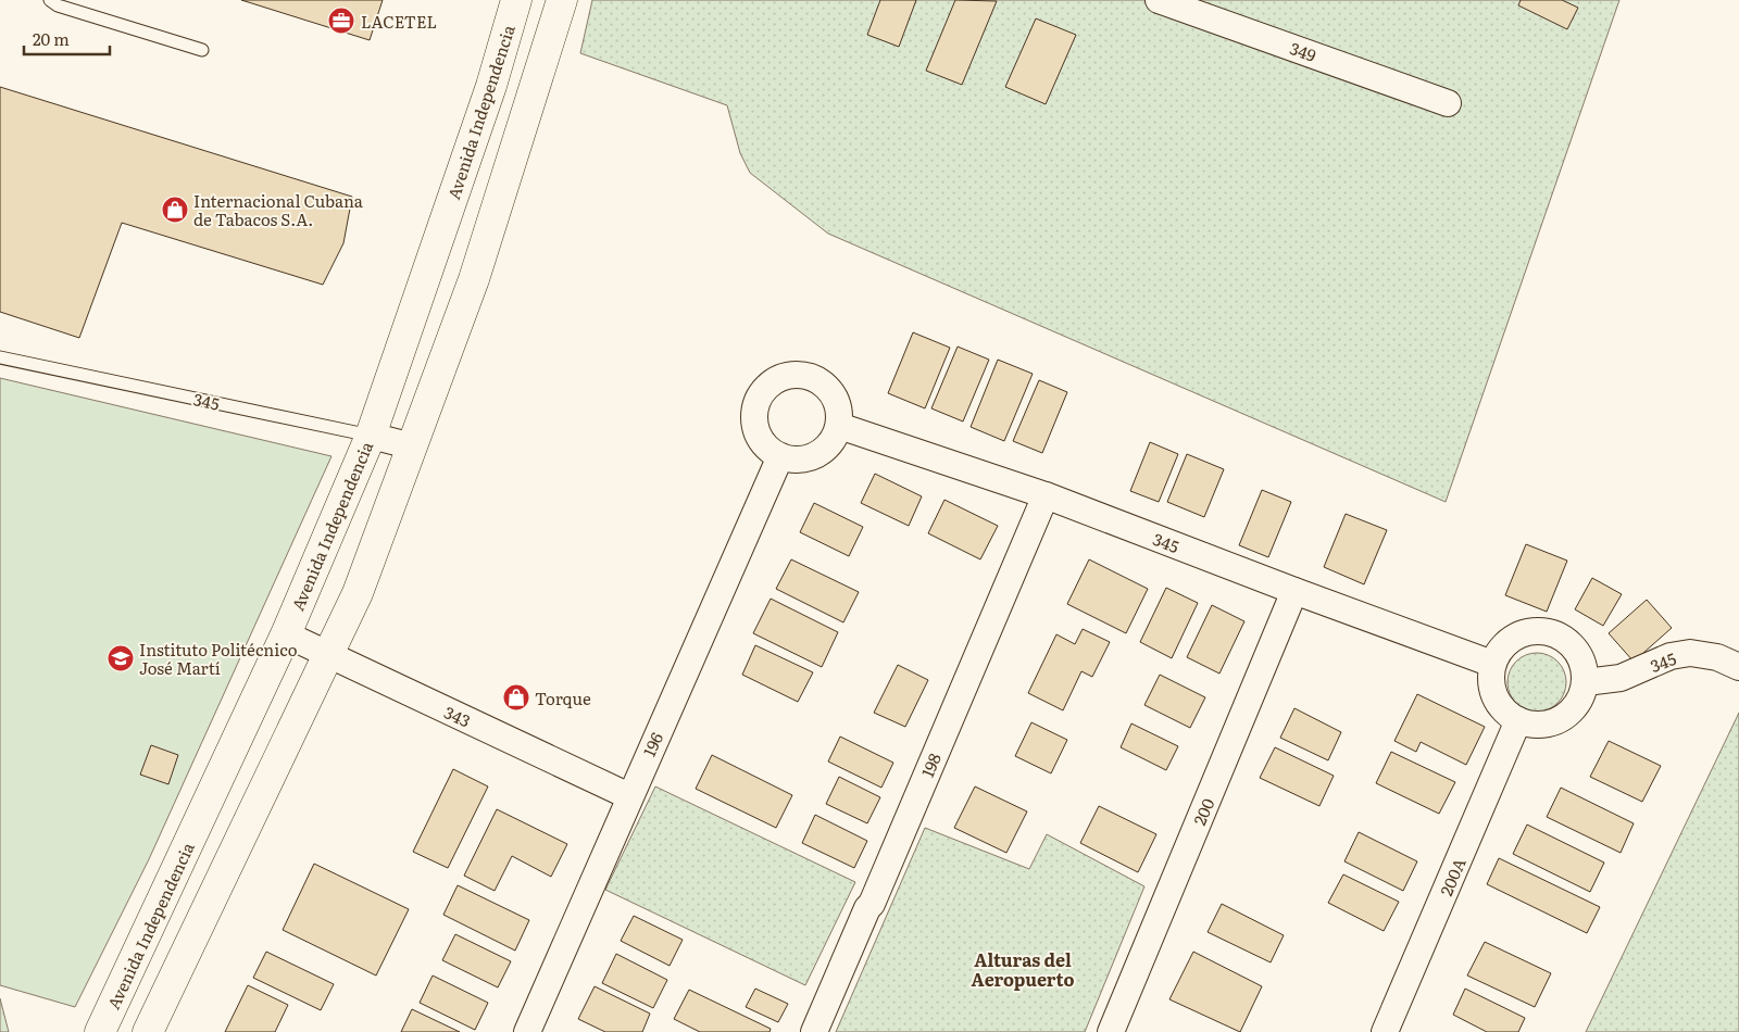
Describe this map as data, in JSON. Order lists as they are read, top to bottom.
{
  "streets": {
    "main road": ["Avenida Independencia"],
    "street": [
      "349",
      "345",
      "343",
      "196",
      "198",
      "200",
      "200A"
    ]
  },
  "crossings": [
    ["Avenida Independencia", "345"],
    ["Avenida Independencia", "343"],
    ["345", "196"],
    ["345", "198"],
    ["345", "200"],
    ["345", "200A"],
    ["343", "196"]
  ],
  "districts": ["Alturas del Aeropuerto"],
  "places": {
    "office": ["LACETEL"],
    "shop": ["Internacional Cubana de Tabacos S.A.", "Torque"],
    "school or university": ["Instituto Politécnico José Martí"]
  },
  "scale_bar": "20 m"
}
